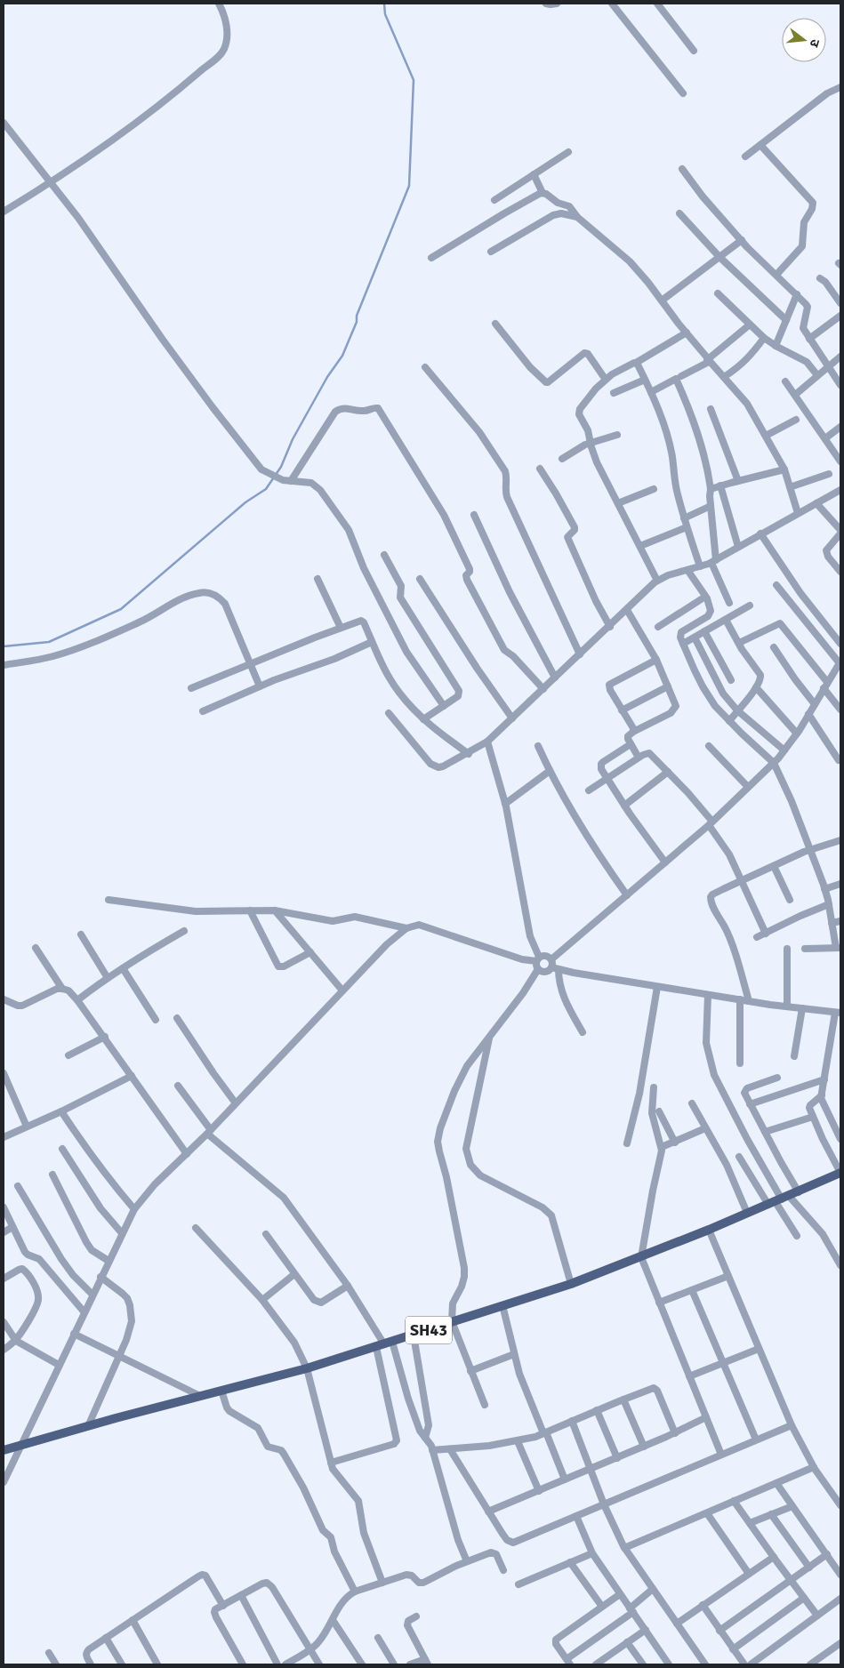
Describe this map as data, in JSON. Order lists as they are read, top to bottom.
{
  "streets": {
    "main road": ["SH43"]
  },
  "north": "right"
}
